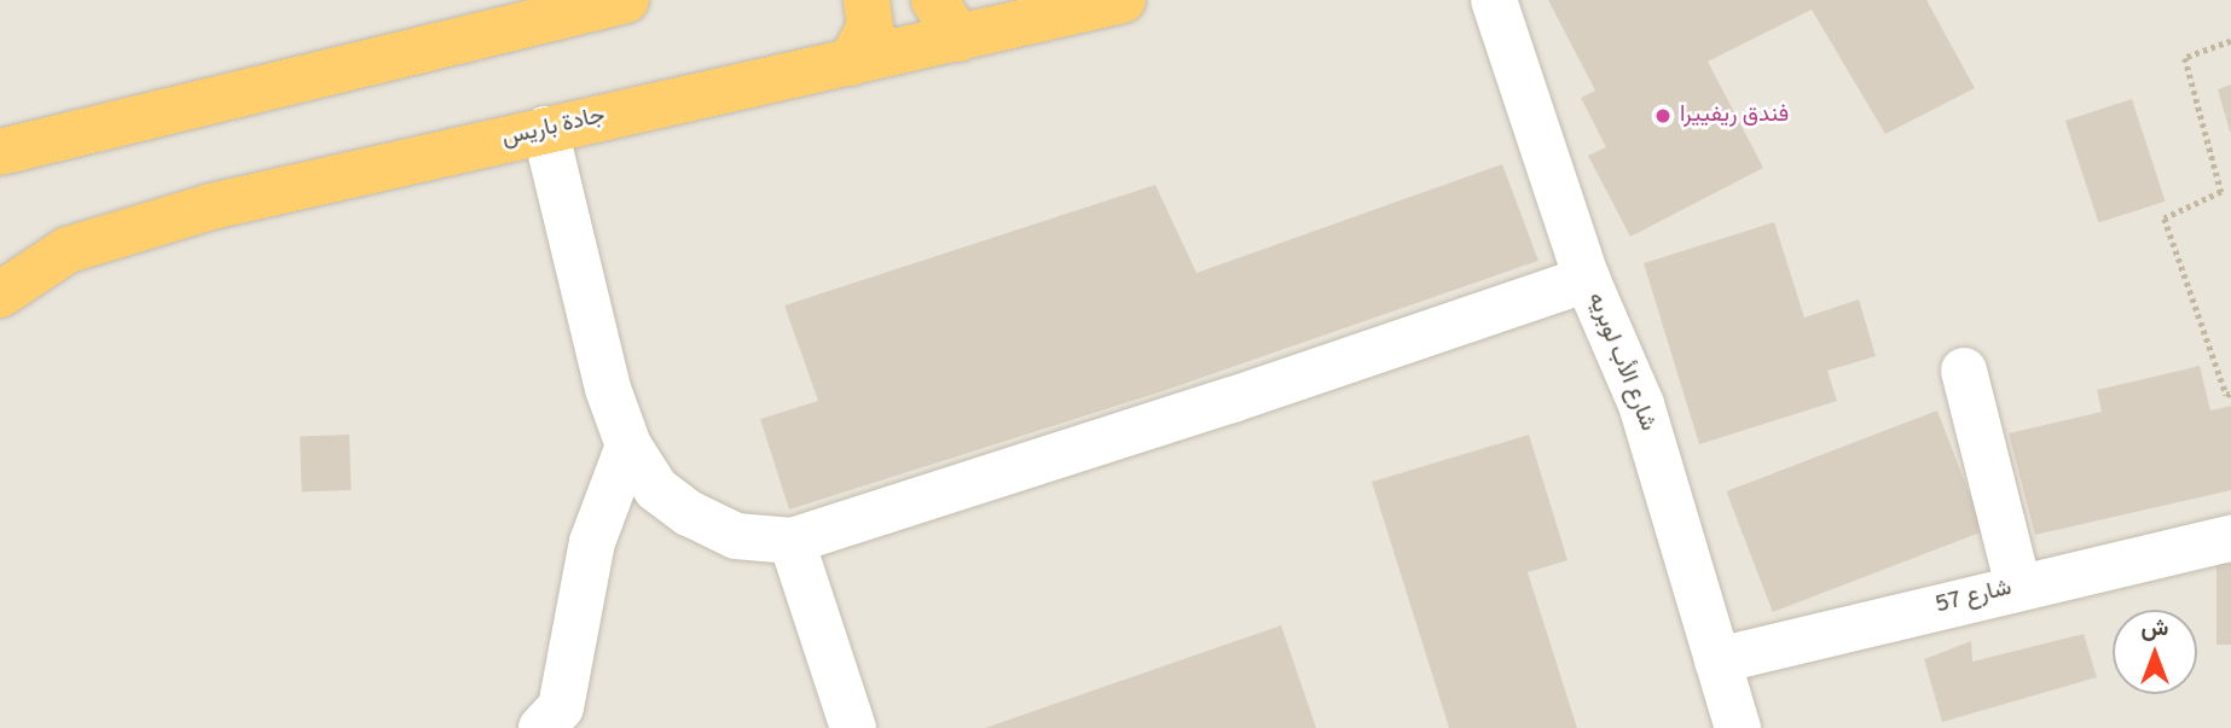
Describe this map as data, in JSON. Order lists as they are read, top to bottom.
{
  "streets": {
    "highway": ["جادة باريس"],
    "street": ["شارع الأب لوبريه", "شارع 57"]
  },
  "crossings": [
    ["شارع الأب لوبريه", "شارع 57"]
  ],
  "places": ["فندق ريفييرا"],
  "north": "top"
}
